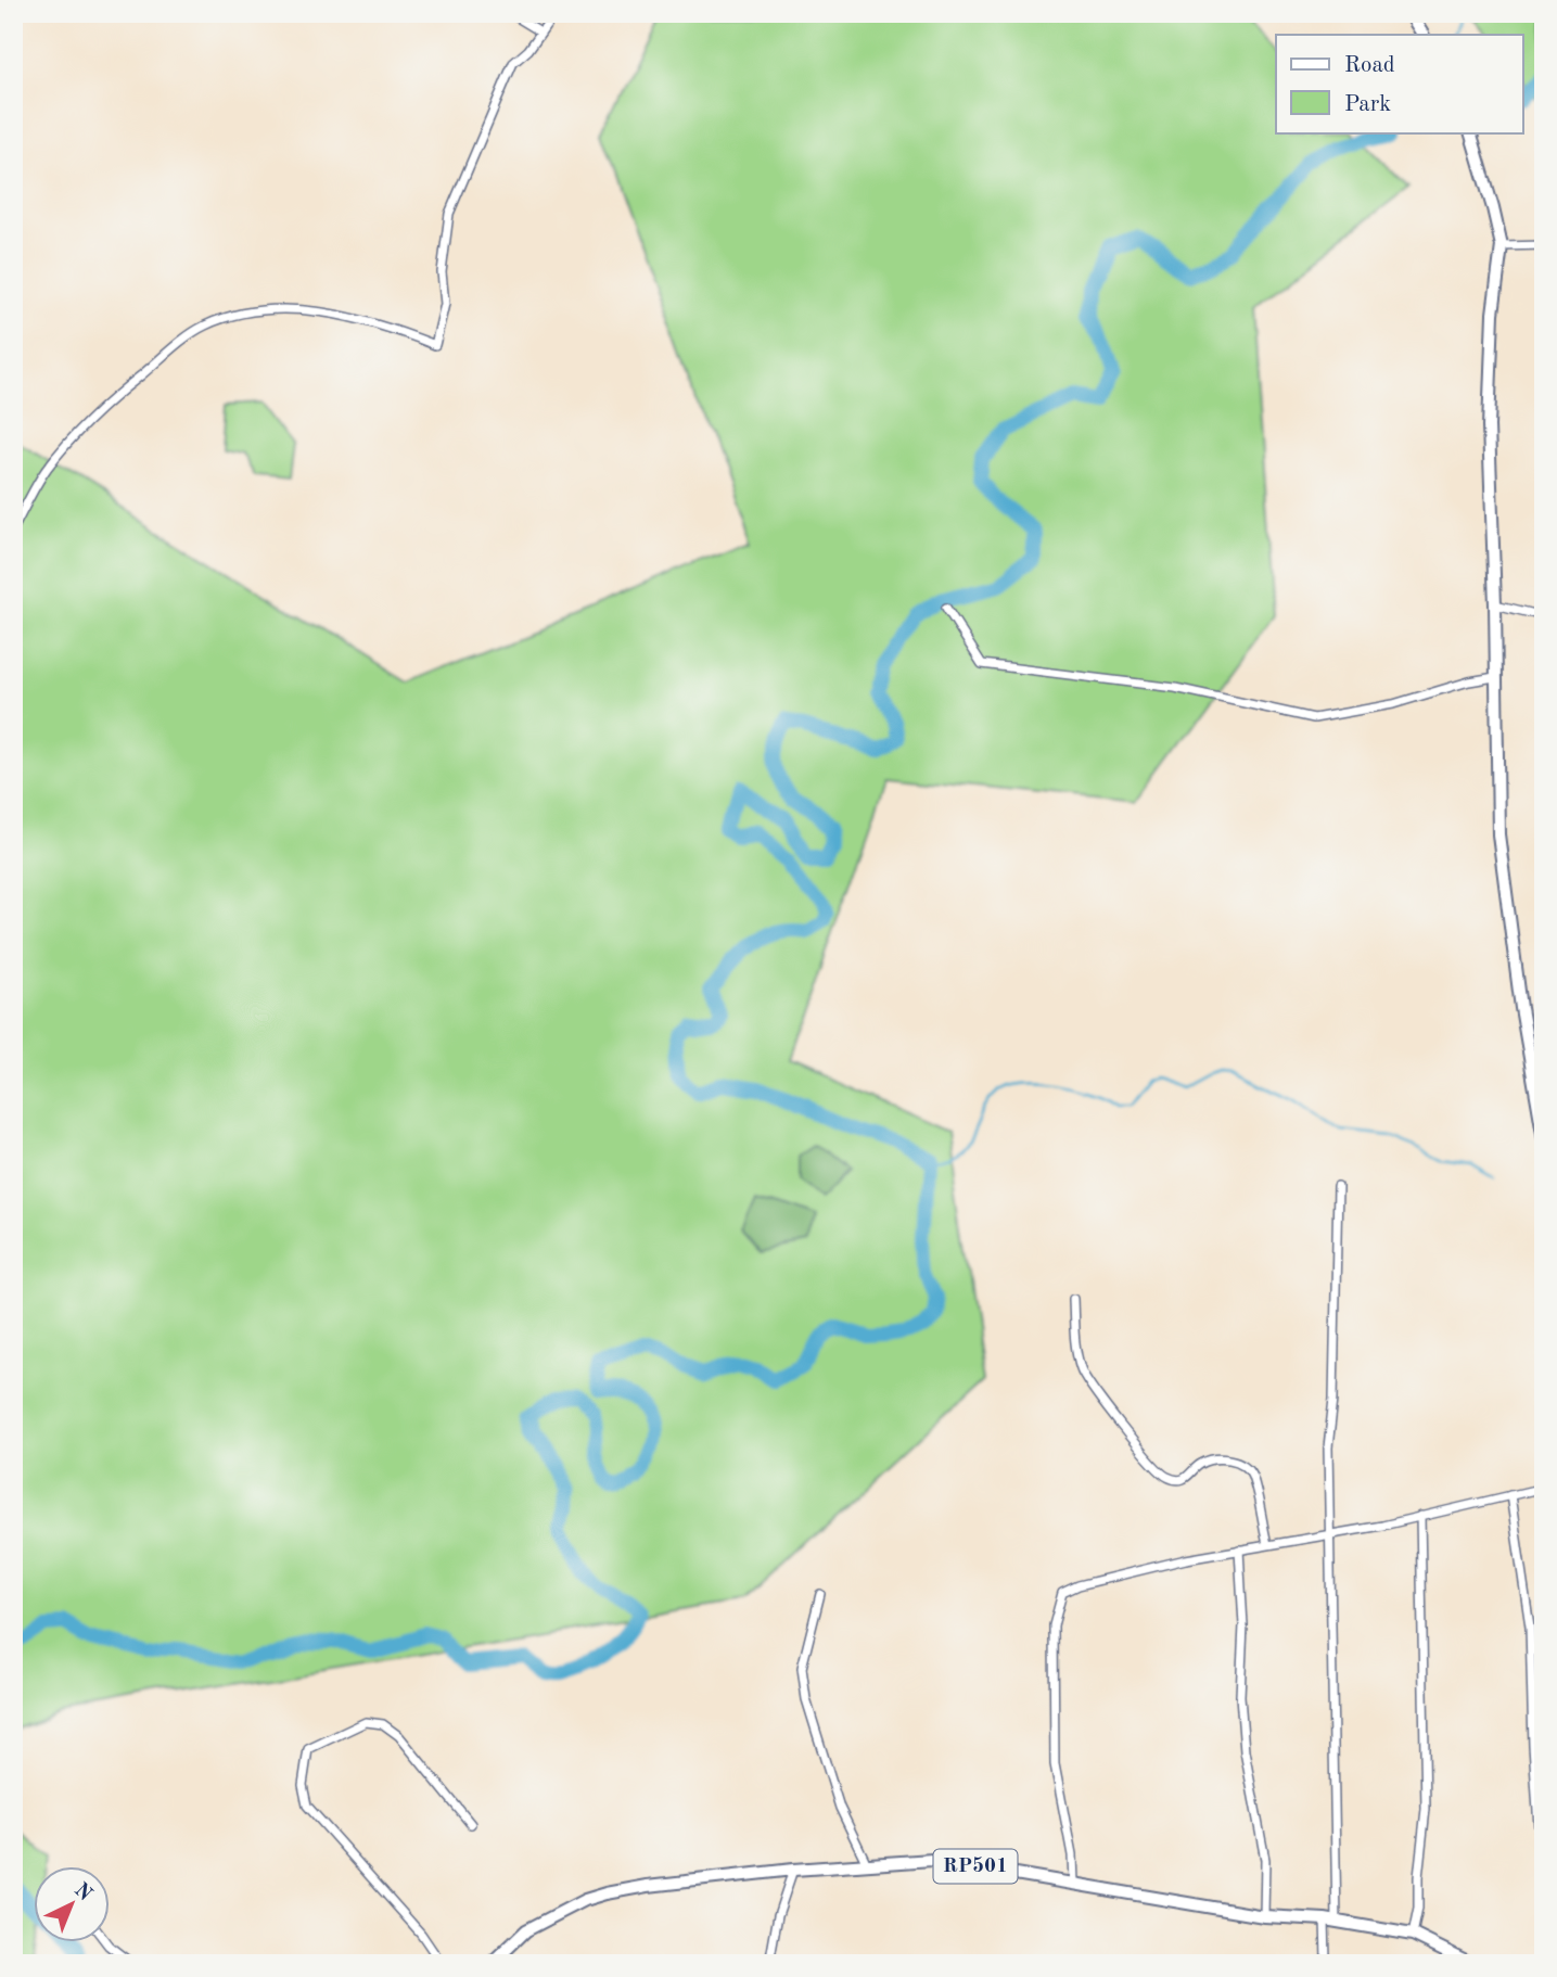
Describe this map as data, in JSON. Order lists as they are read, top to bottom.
{
  "streets": {
    "main road": ["RP501"]
  },
  "legend": ["Road", "Park"],
  "north": "top right"
}
